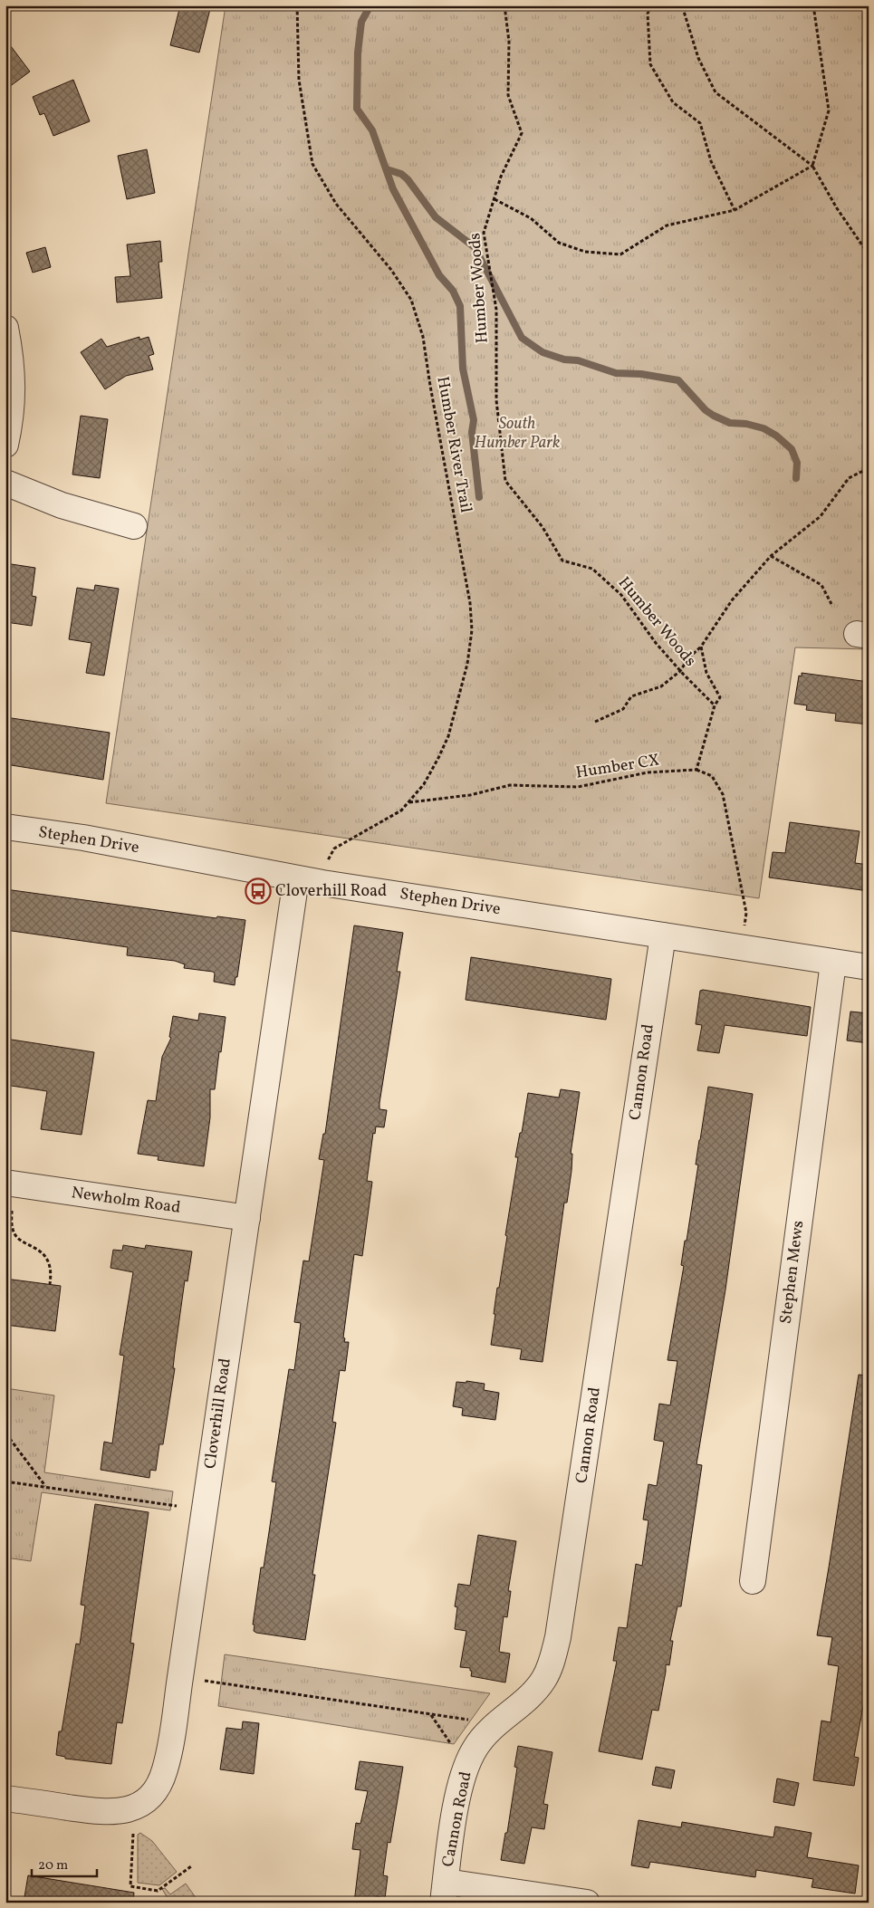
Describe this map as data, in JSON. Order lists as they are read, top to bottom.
{
  "streets": {
    "street": [
      "Stephen Drive",
      "Cannon Road",
      "Newholm Road",
      "Stephen Mews",
      "Cloverhill Road"
    ],
    "path": ["Humber Woods", "Humber River Trail", "Humber CX"]
  },
  "crossings": [
    ["Humber River Trail", "Humber CX"],
    ["Stephen Drive", "Cannon Road"],
    ["Stephen Drive", "Stephen Mews"],
    ["Stephen Drive", "Cloverhill Road"],
    ["Newholm Road", "Cloverhill Road"]
  ],
  "parks": ["South Humber Park"],
  "places": {
    "bus stop": ["Cloverhill Road"]
  },
  "scale_bar": "20 m"
}
